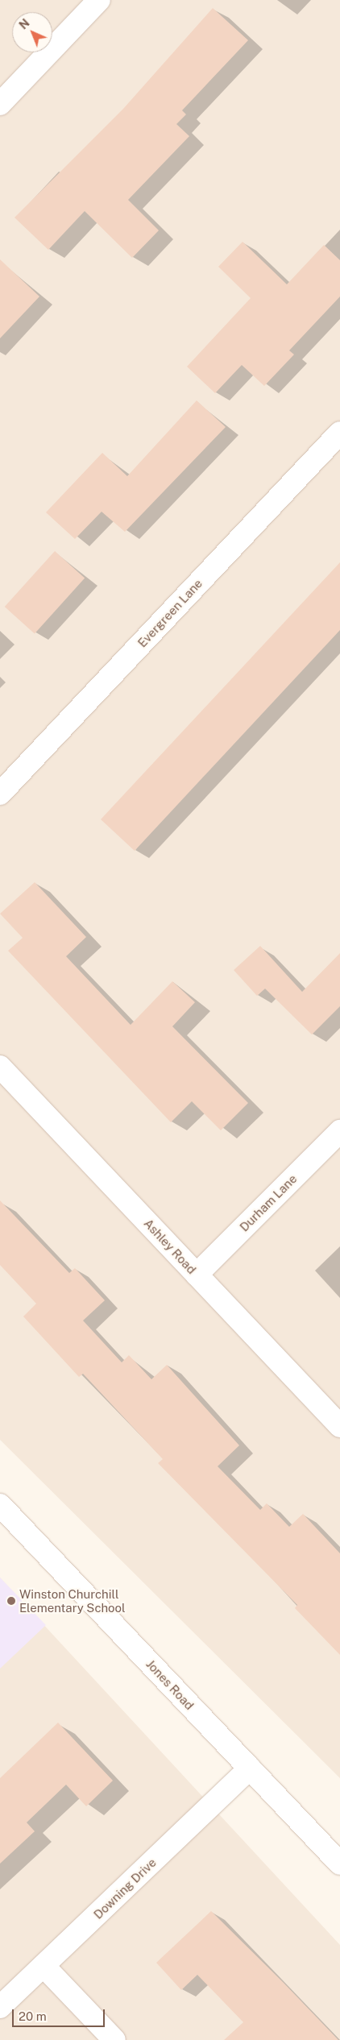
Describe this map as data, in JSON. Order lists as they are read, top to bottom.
{
  "streets": {
    "street": [
      "Evergreen Lane",
      "Durham Lane",
      "Ashley Road",
      "Jones Road",
      "Downing Drive"
    ]
  },
  "crossings": [
    ["Durham Lane", "Ashley Road"],
    ["Jones Road", "Downing Drive"]
  ],
  "places": ["Winston Churchill Elementary School"],
  "scale_bar": "20 m",
  "north": "top left"
}
